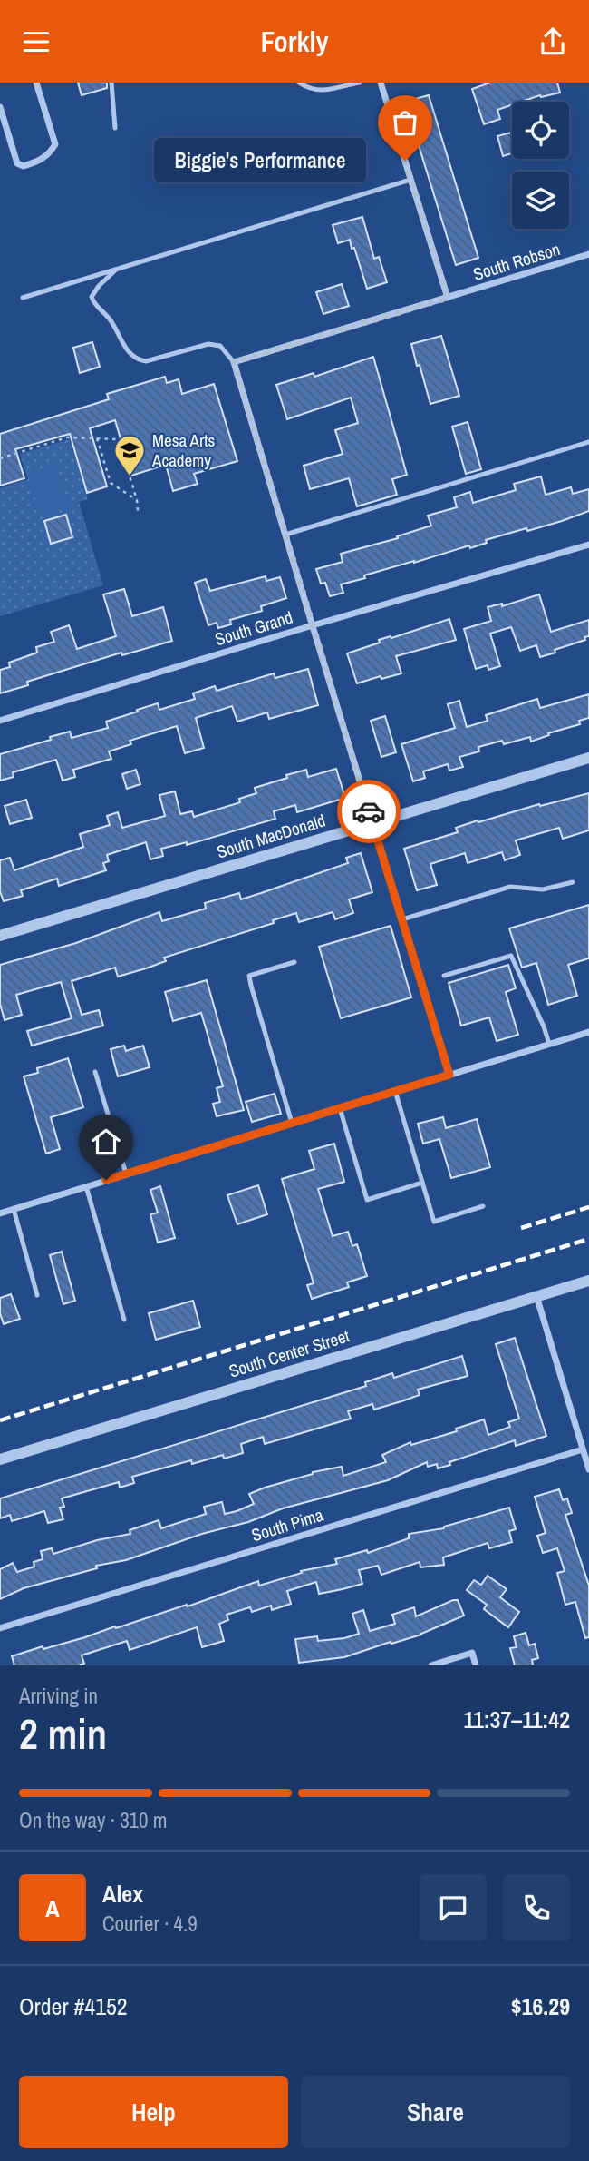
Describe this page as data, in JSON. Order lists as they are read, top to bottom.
{
  "streets": {
    "street": [
      "South Robson",
      "South Grand",
      "South MacDonald",
      "South Center Street",
      "South Pima"
    ]
  },
  "places": {
    "other": ["Biggie's Performance"],
    "school or university": ["Mesa Arts Academy"]
  },
  "page": {
    "header": "Forkly",
    "bubble": "Biggie's Performance",
    "heading": ["2 min", "Arriving in", "11:37–11:42"],
    "panel": [
      "Alex",
      "Courier · 4.9",
      "Order #4152",
      "$16.29"
    ],
    "bar": "On the way · 310 m",
    "round": "A",
    "buttons": ["Help", "Share"]
  }
}
